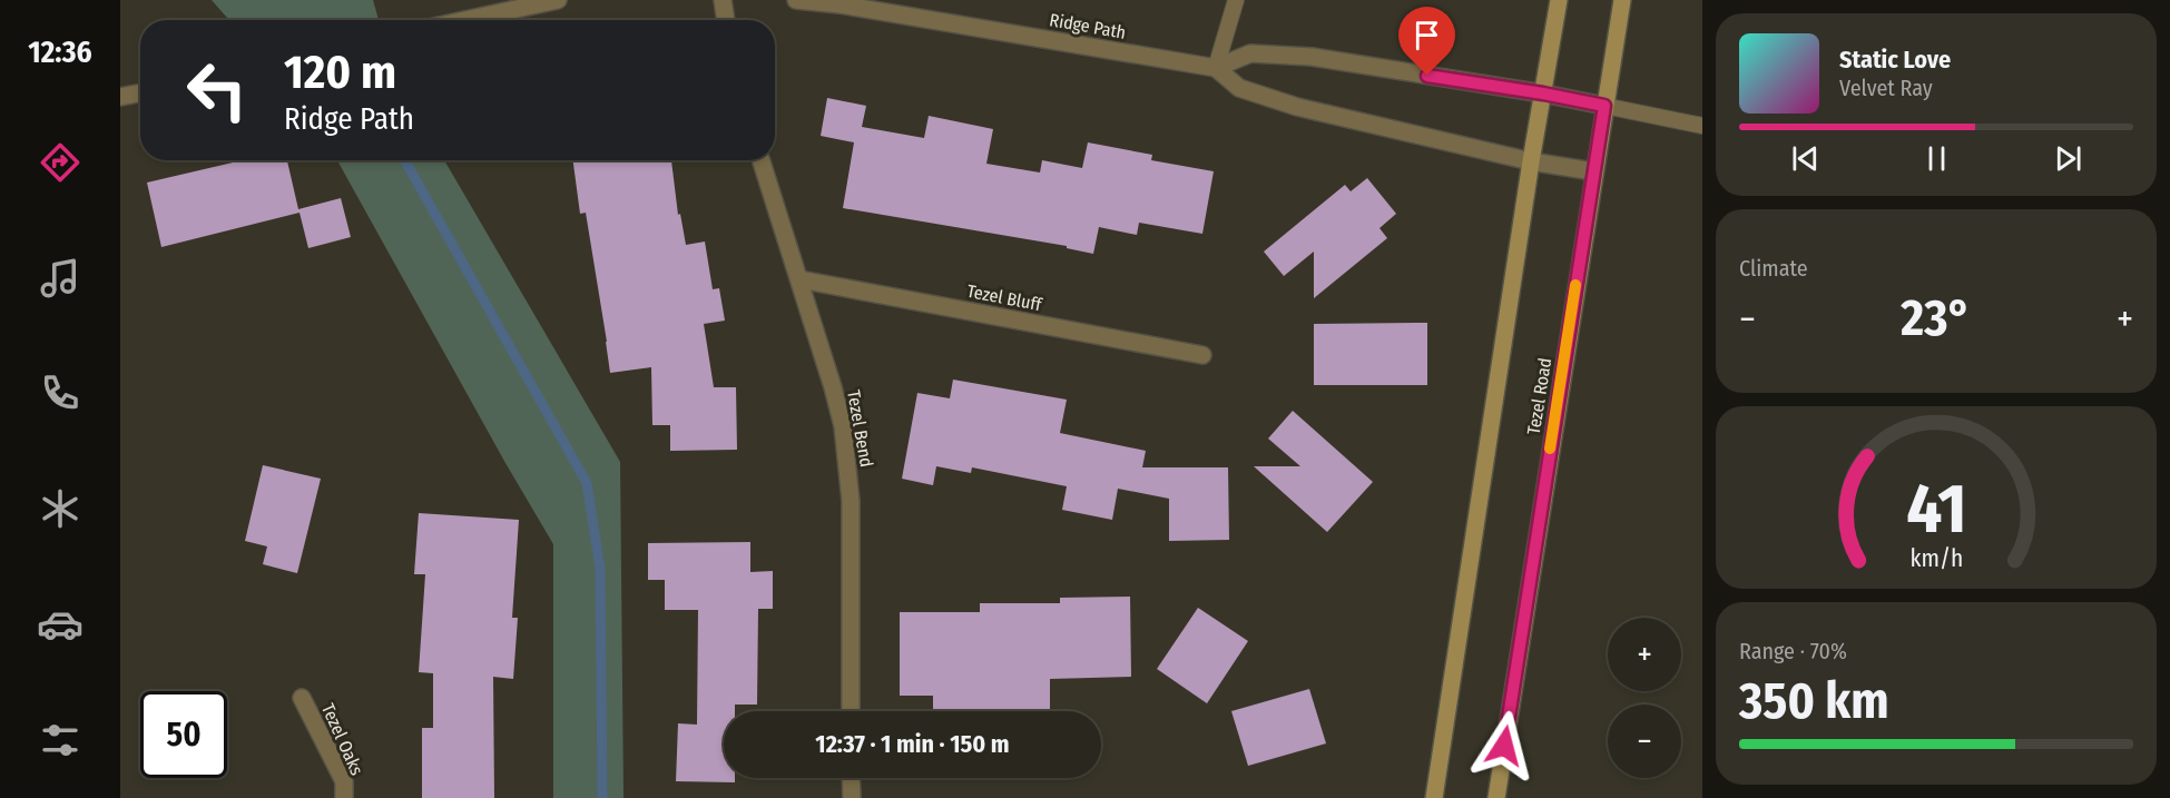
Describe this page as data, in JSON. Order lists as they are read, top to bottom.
{
  "streets": {
    "main road": ["Tezel Road"],
    "street": [
      "Ridge Path",
      "Tezel Bluff",
      "Tezel Bend",
      "Tezel Oaks"
    ]
  },
  "crossings": [
    ["Ridge Path", "Tezel Road"],
    ["Tezel Bluff", "Tezel Bend"]
  ],
  "page": {
    "tabs": "12:36",
    "turn": ["120 m", "Ridge Path"],
    "song": ["Static Love", "Velvet Ray"],
    "tile": [
      "Climate",
      ["Range · 70%", "350 km"]
    ],
    "heat": ["−", "23°", "+"],
    "map_buttons": ["+", "−"],
    "limit": "50",
    "trip": "12:37 · 1 min · 150 m",
    "gauge": ["41", "km/h"]
  }
}
